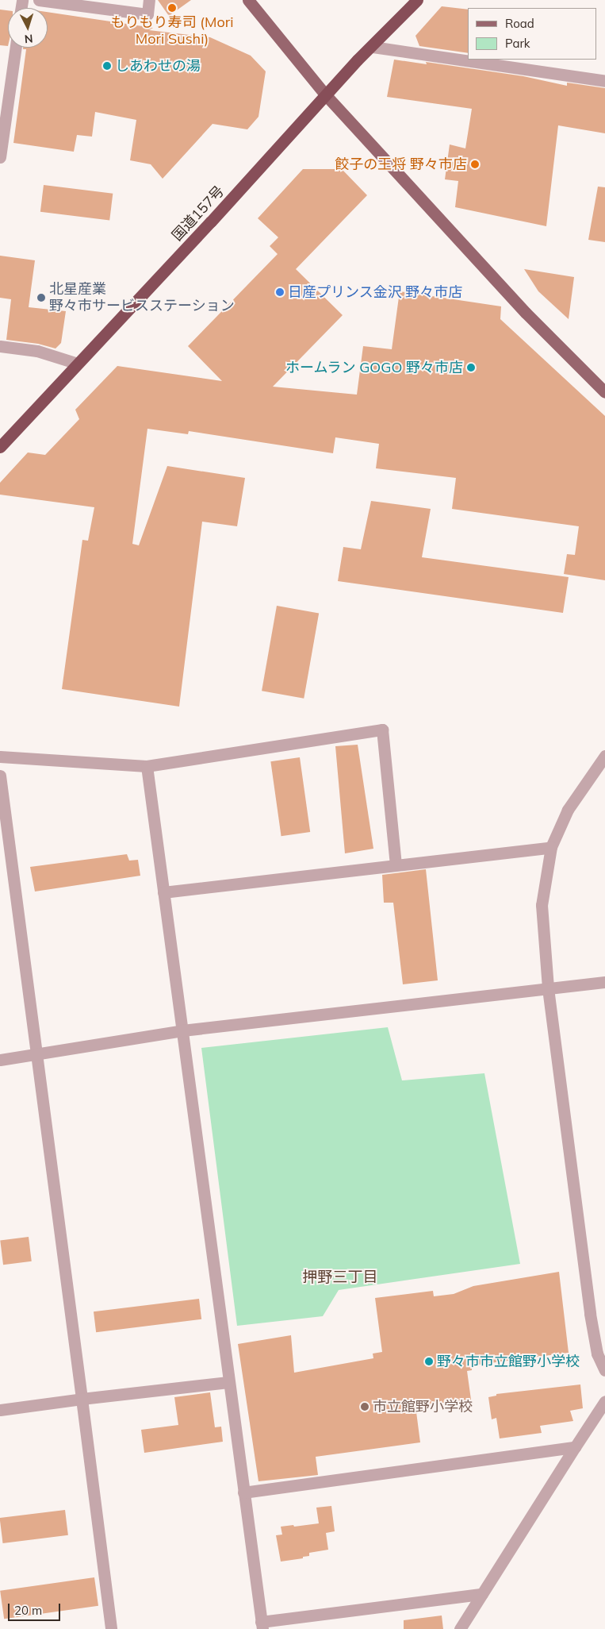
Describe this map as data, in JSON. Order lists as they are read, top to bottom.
{
  "streets": {
    "highway": ["国道157号"]
  },
  "districts": ["押野三丁目"],
  "places": [
    "もりもり寿司 (Mori Mori Sushi)",
    "しあわせの湯",
    "餃子の王将 野々市店",
    "日産プリンス金沢 野々市店",
    "北星産業 野々市サービスステーション",
    "ホームラン GOGO 野々市店",
    "野々市市立館野小学校",
    "市立館野小学校"
  ],
  "legend": ["Road", "Park"],
  "scale_bar": "20 m",
  "north": "bottom"
}
